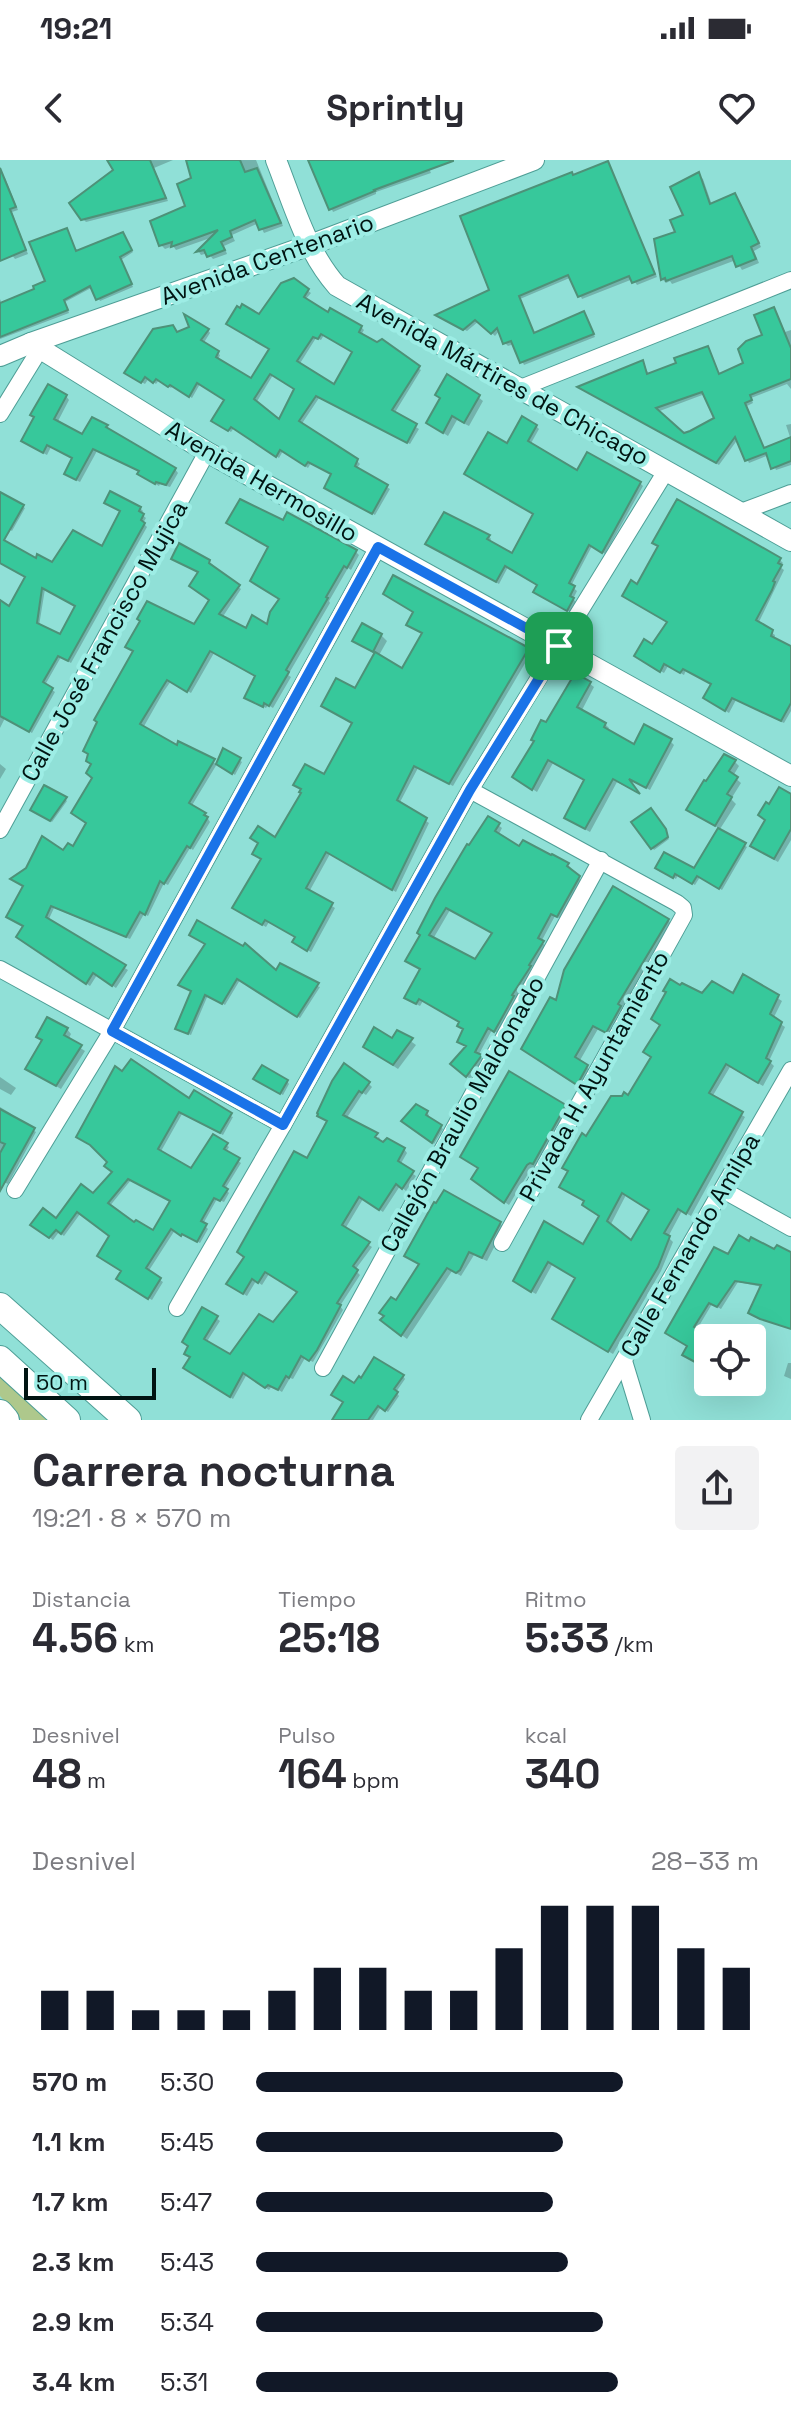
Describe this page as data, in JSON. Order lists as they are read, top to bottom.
{
  "streets": {
    "street": [
      "Avenida Centenario",
      "Avenida Mártires de Chicago",
      "Avenida Hermosillo",
      "Calle José Francisco Mujica",
      "Privada H. Ayuntamiento",
      "Callejón Braulio Maldonado",
      "Calle Fernando Amilpa"
    ]
  },
  "crossings": [
    ["Avenida Centenario", "Avenida Mártires de Chicago"],
    ["Avenida Centenario", "Avenida Hermosillo"],
    ["Avenida Hermosillo", "Calle José Francisco Mujica"],
    ["Privada H. Ayuntamiento", "Callejón Braulio Maldonado"]
  ],
  "scale_bar": "50 m",
  "page": {
    "status": "19:21",
    "header": "Sprintly",
    "scale": "50 m",
    "heading": ["Carrera nocturna", "19:21 · 8 × 570 m"],
    "stats": [
      ["Distancia", "4.56 km"],
      ["Tiempo", "25:18"],
      ["Ritmo", "5:33 /km"],
      ["Desnivel", "48 m"],
      ["Pulso", "164 bpm"],
      ["kcal", "340"]
    ],
    "chart": ["Desnivel", "28–33 m"],
    "list": [
      {
        "name": "570 m",
        "note": "5:30"
      },
      {
        "name": "1.1 km",
        "note": "5:45"
      },
      {
        "name": "1.7 km",
        "note": "5:47"
      },
      {
        "name": "2.3 km",
        "note": "5:43"
      },
      {
        "name": "2.9 km",
        "note": "5:34"
      },
      {
        "name": "3.4 km",
        "note": "5:31"
      }
    ]
  }
}
